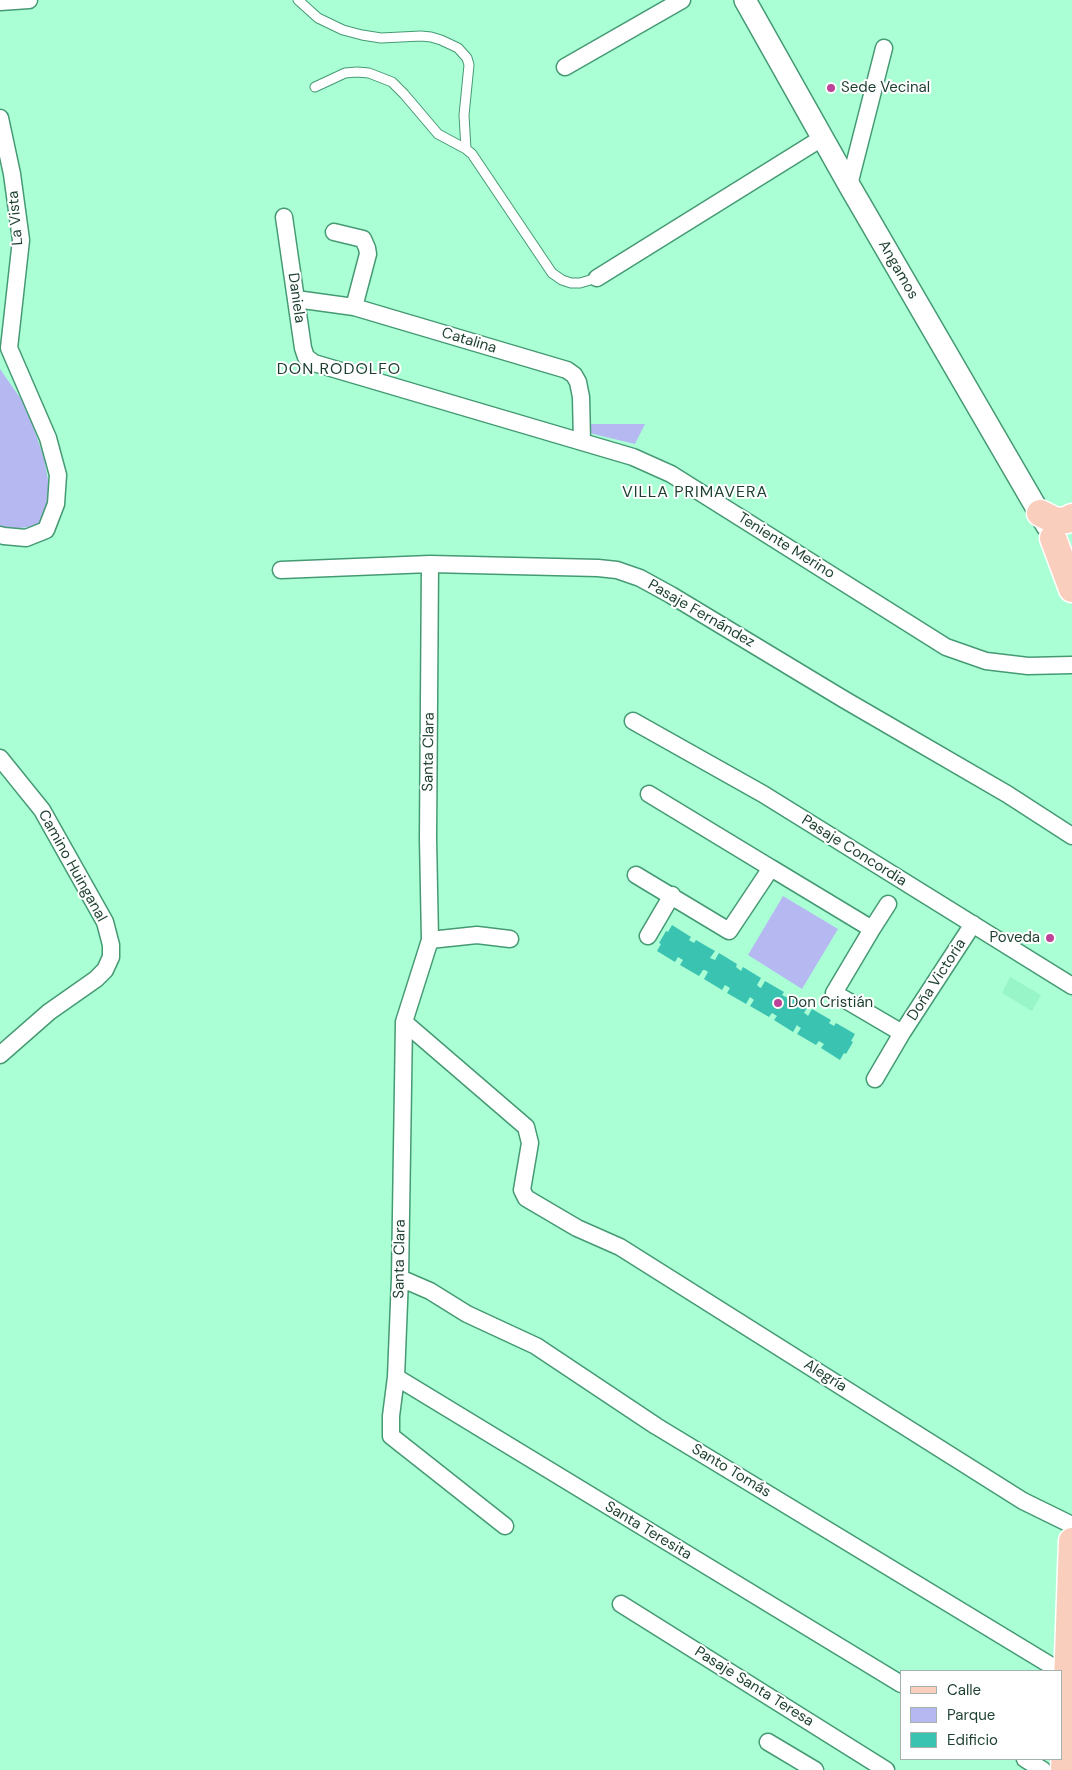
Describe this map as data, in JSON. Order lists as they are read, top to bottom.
{
  "streets": {
    "street": [
      "La Vista",
      "Angamos",
      "Daniela",
      "Catalina",
      "Teniente Merino",
      "Pasaje Fernández",
      "Santa Clara",
      "Pasaje Concordia",
      "Camino Huinganal",
      "Doña Victoria",
      "Alegría",
      "Santo Tomás",
      "Santa Teresita",
      "Pasaje Santa Teresa"
    ]
  },
  "crossings": [
    ["Daniela", "Catalina"],
    ["Daniela", "Teniente Merino"],
    ["Catalina", "Teniente Merino"],
    ["Pasaje Fernández", "Santa Clara"],
    ["Santa Clara", "Alegría"],
    ["Santa Clara", "Santo Tomás"],
    ["Santa Clara", "Santa Teresita"],
    ["Pasaje Concordia", "Doña Victoria"]
  ],
  "districts": ["DON RODOLFO", "VILLA PRIMAVERA"],
  "places": ["Sede Vecinal", "Poveda", "Don Cristián"],
  "legend": ["Calle", "Parque", "Edificio"]
}
